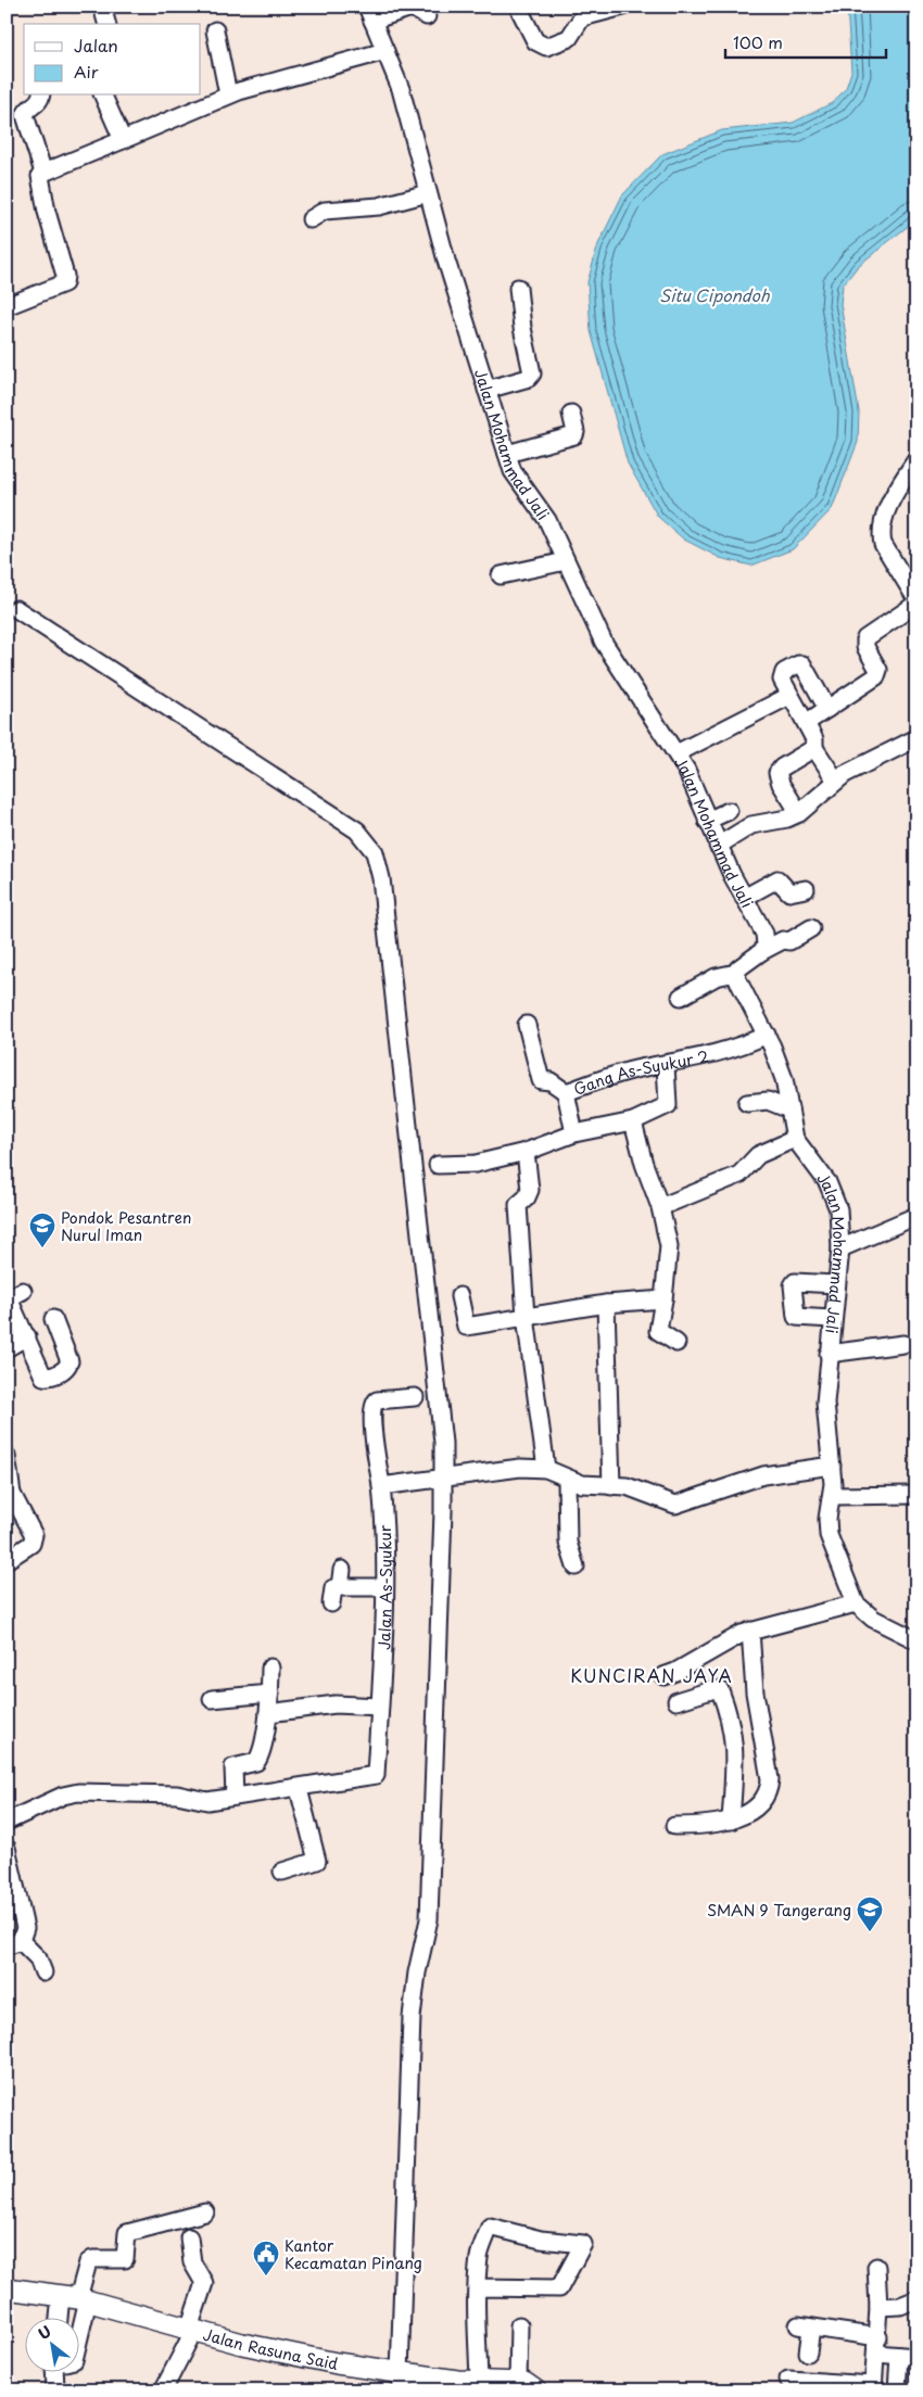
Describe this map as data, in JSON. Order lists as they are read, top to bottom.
{
  "streets": {
    "main road": ["Jalan Rasuna Said"],
    "street": ["Jalan Mohammad Jali", "Gang As-Syukur 2", "Jalan As-Syukur"]
  },
  "crossings": [
    ["Jalan Mohammad Jali", "Gang As-Syukur 2"]
  ],
  "districts": ["KUNCIRAN JAYA"],
  "water": ["Situ Cipondoh"],
  "places": {
    "school or university": ["Pondok Pesantren Nurul Iman", "SMAN 9 Tangerang"],
    "public building": ["Kantor Kecamatan Pinang"]
  },
  "legend": ["Jalan", "Air"],
  "scale_bar": "100 m",
  "north": "top left"
}
